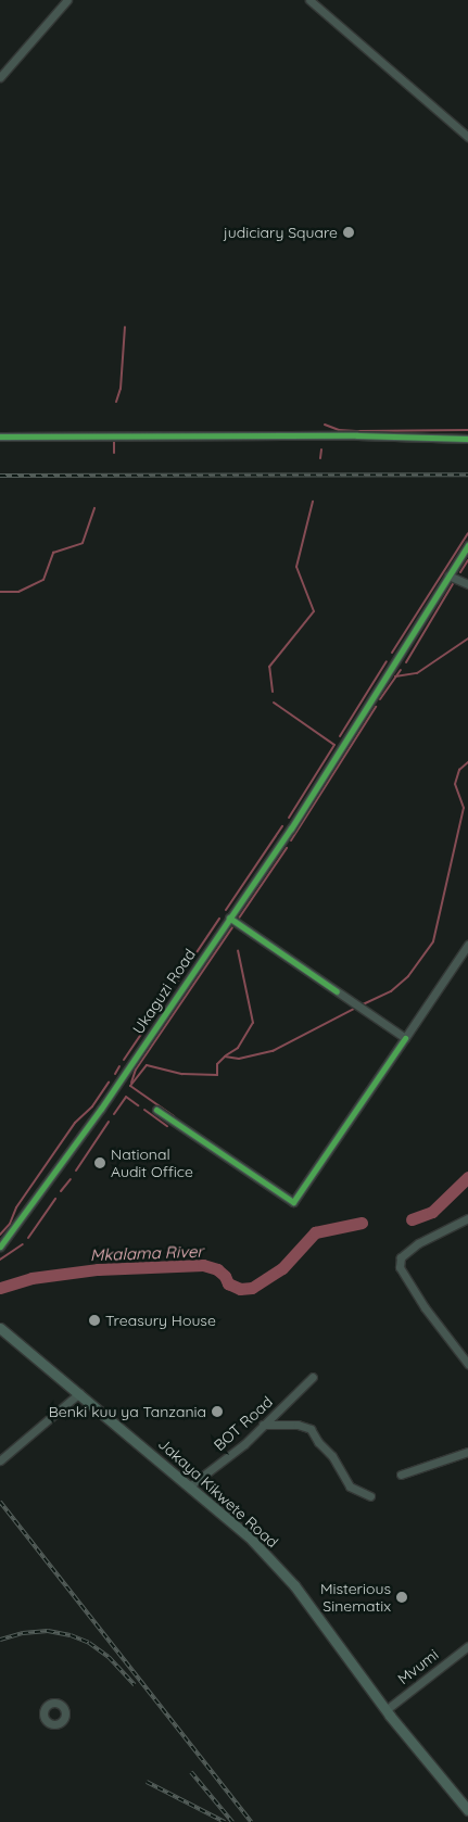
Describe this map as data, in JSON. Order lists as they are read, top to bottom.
{
  "streets": {
    "main road": ["Jakaya Kikwete Road"],
    "street": ["Ukaguzi Road", "BOT Road", "Mvumi"]
  },
  "crossings": [
    ["BOT Road", "Jakaya Kikwete Road"],
    ["Jakaya Kikwete Road", "Mvumi"]
  ],
  "water": ["Mkalama River"],
  "places": [
    "judiciary Square",
    "National Audit Office",
    "Treasury House",
    "Benki kuu ya Tanzania",
    "Misterious Sinematix"
  ]
}
